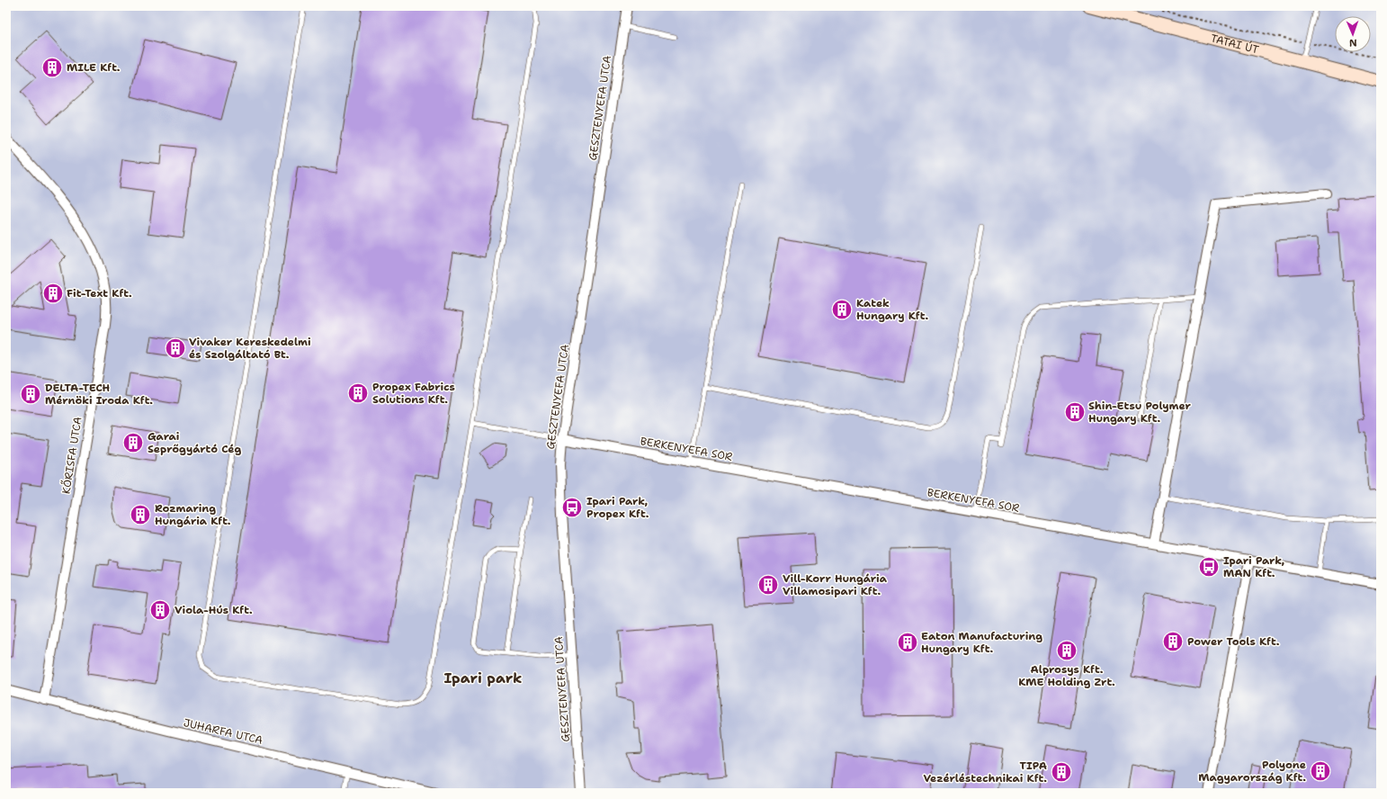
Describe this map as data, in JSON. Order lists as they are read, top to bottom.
{
  "streets": {
    "street": [
      "TATAI ÚT",
      "GESZTENYEFA UTCA",
      "BERKENYEFA SOR",
      "KŐRISFA UTCA",
      "JUHARFA UTCA"
    ]
  },
  "crossings": [
    ["GESZTENYEFA UTCA", "BERKENYEFA SOR"],
    ["KŐRISFA UTCA", "JUHARFA UTCA"]
  ],
  "districts": ["Ipari park"],
  "places": {
    "building": [
      "MILE Kft.",
      "Fit-Text Kft.",
      "Katek Hungary Kft.",
      "Vivaker Kereskedelmi és Szolgáltató Bt.",
      "Propex Fabrics Solutions Kft.",
      "DELTA-TECH Mérnöki Iroda Kft.",
      "Shin-Etsu Polymer Hungary Kft.",
      "Garai Seprőgyártó Cég",
      "Rozmaring Hungária Kft.",
      "Vill-Korr Hungária Villamosipari Kft.",
      "Viola-Hús Kft.",
      "Power Tools Kft.",
      "Eaton Manufacturing Hungary Kft.",
      "Alprosys Kft. KME Holding Zrt.",
      "Polyone Magyarország Kft.",
      "TIPA Vezérléstechnikai Kft."
    ],
    "bus stop": ["Ipari Park, Propex Kft.", "Ipari Park, MAN Kft."]
  },
  "north": "bottom"
}
